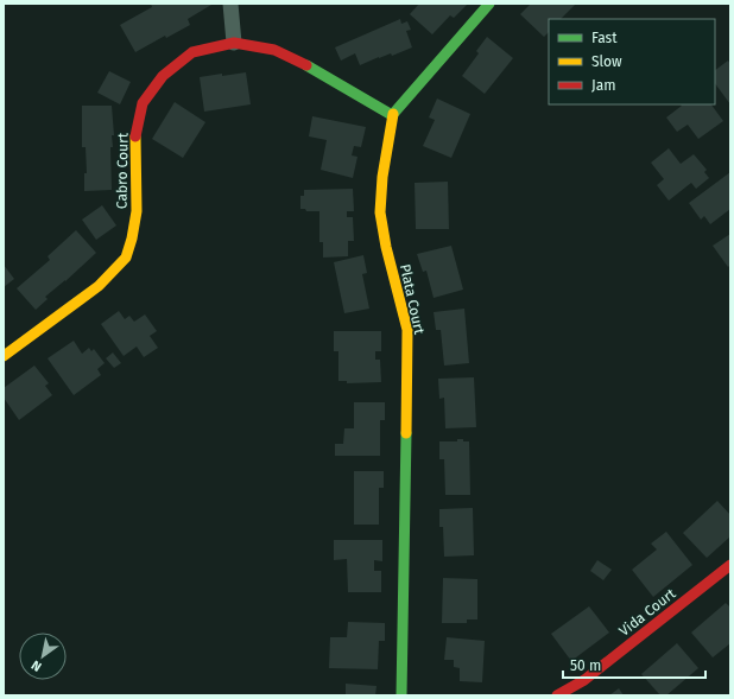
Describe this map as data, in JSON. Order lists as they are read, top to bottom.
{
  "streets": {
    "street": ["Cabro Court", "Plata Court", "Vida Court"]
  },
  "crossings": [
    ["Cabro Court", "Plata Court"]
  ],
  "legend": ["Fast", "Slow", "Jam"],
  "scale_bar": "50 m",
  "north": "bottom left"
}
